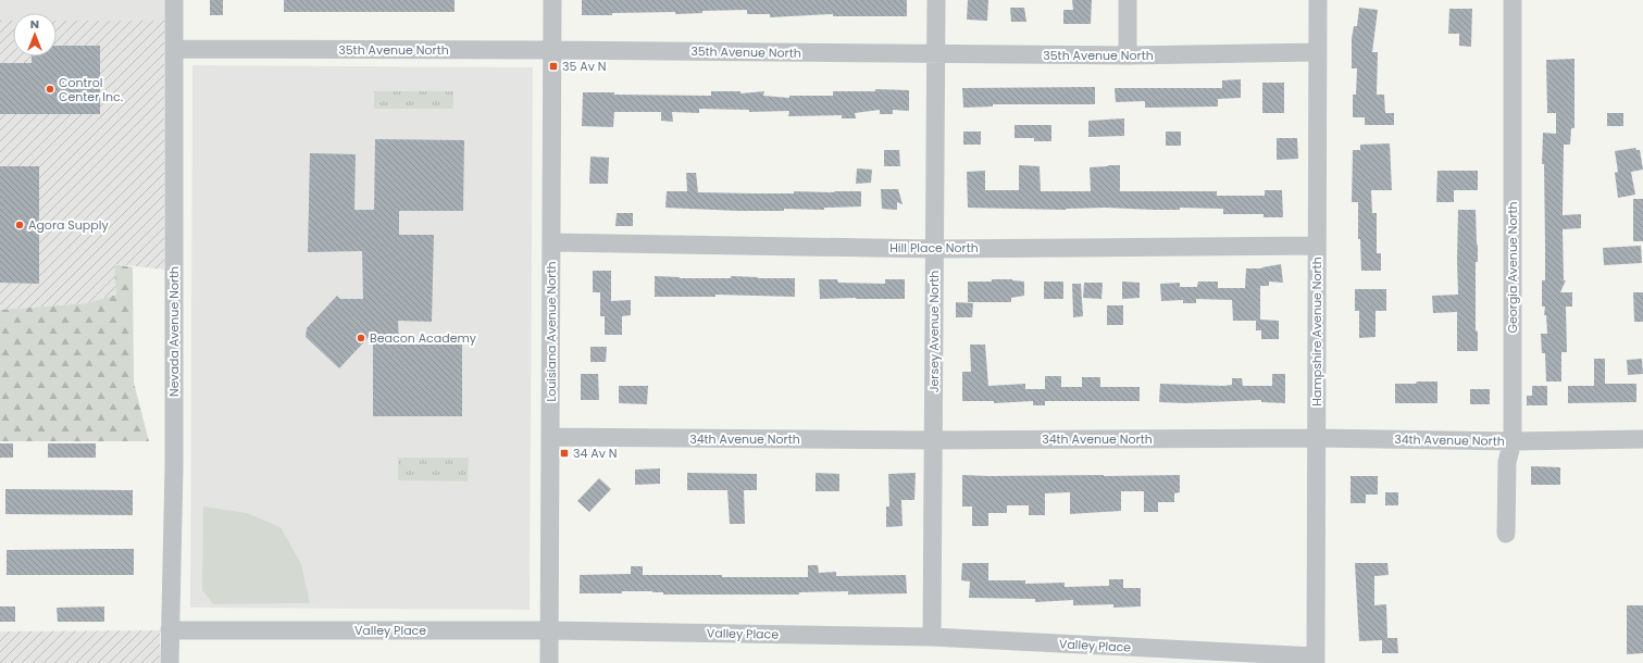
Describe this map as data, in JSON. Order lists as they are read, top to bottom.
{
  "streets": {
    "street": [
      "35th Avenue North",
      "Hill Place North",
      "Georgia Avenue North",
      "Nevada Avenue North",
      "Louisiana Avenue North",
      "Jersey Avenue North",
      "Hampshire Avenue North",
      "34th Avenue North",
      "Valley Place"
    ]
  },
  "crossings": [
    ["35th Avenue North", "Nevada Avenue North"],
    ["35th Avenue North", "Louisiana Avenue North"],
    ["35th Avenue North", "Jersey Avenue North"],
    ["35th Avenue North", "Hampshire Avenue North"],
    ["Hill Place North", "Louisiana Avenue North"],
    ["Hill Place North", "Jersey Avenue North"],
    ["Hill Place North", "Hampshire Avenue North"],
    ["Georgia Avenue North", "34th Avenue North"],
    ["Nevada Avenue North", "Valley Place"],
    ["Louisiana Avenue North", "34th Avenue North"],
    ["Louisiana Avenue North", "Valley Place"],
    ["Jersey Avenue North", "34th Avenue North"],
    ["Jersey Avenue North", "Valley Place"],
    ["Hampshire Avenue North", "34th Avenue North"],
    ["Hampshire Avenue North", "Valley Place"]
  ],
  "places": {
    "transit": ["35 Av N", "34 Av N"],
    "other": ["Control Center Inc.", "Agora Supply", "Beacon Academy"]
  },
  "north": "top"
}
